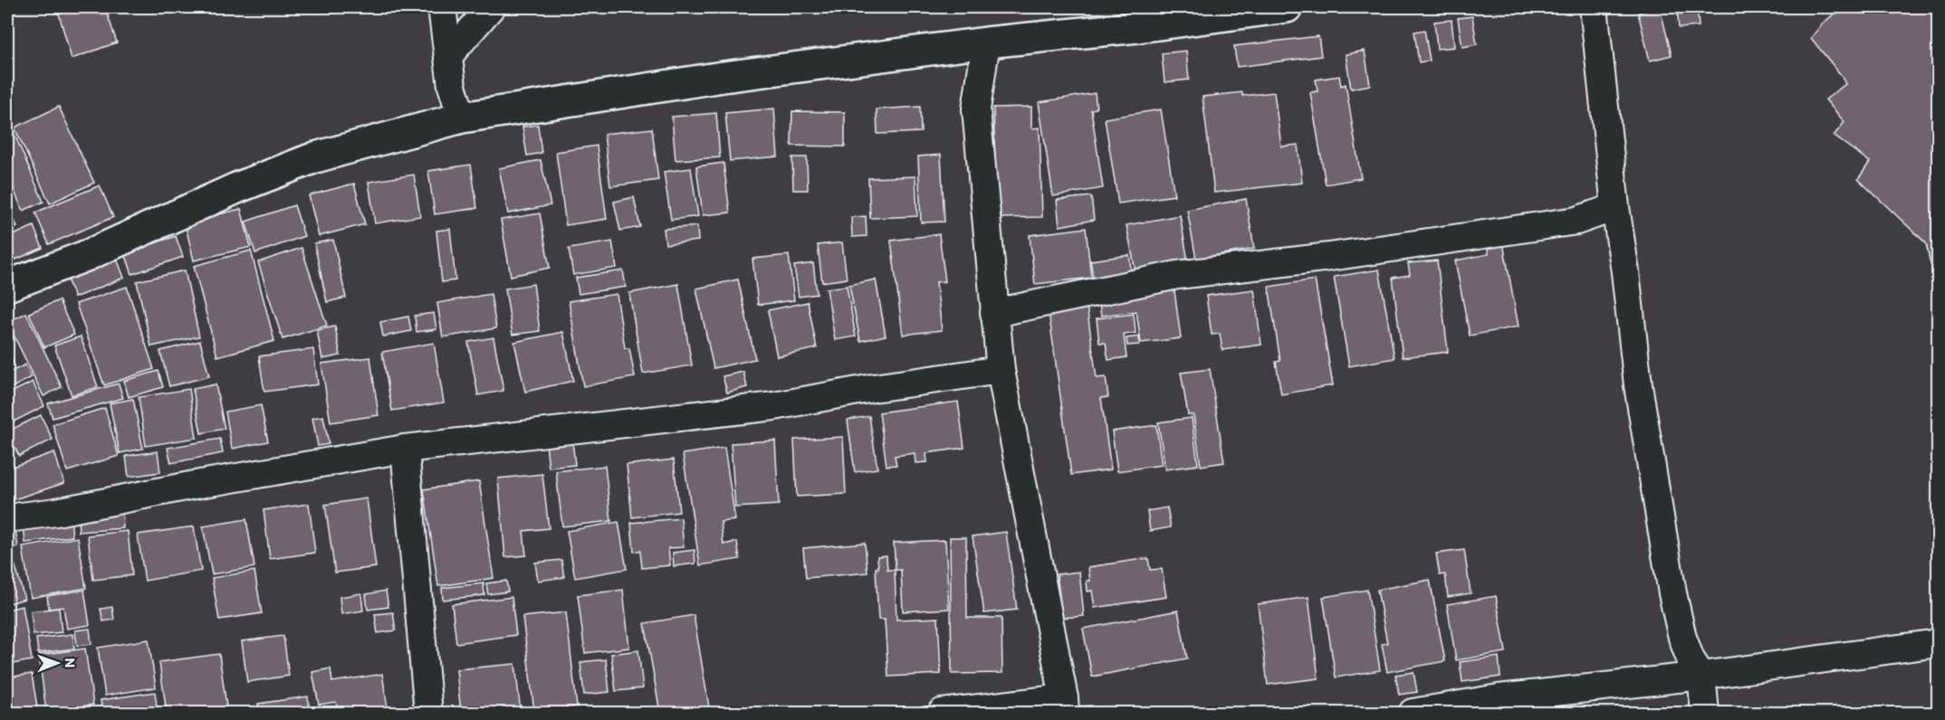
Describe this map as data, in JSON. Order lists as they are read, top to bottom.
{
  "north": "right"
}
